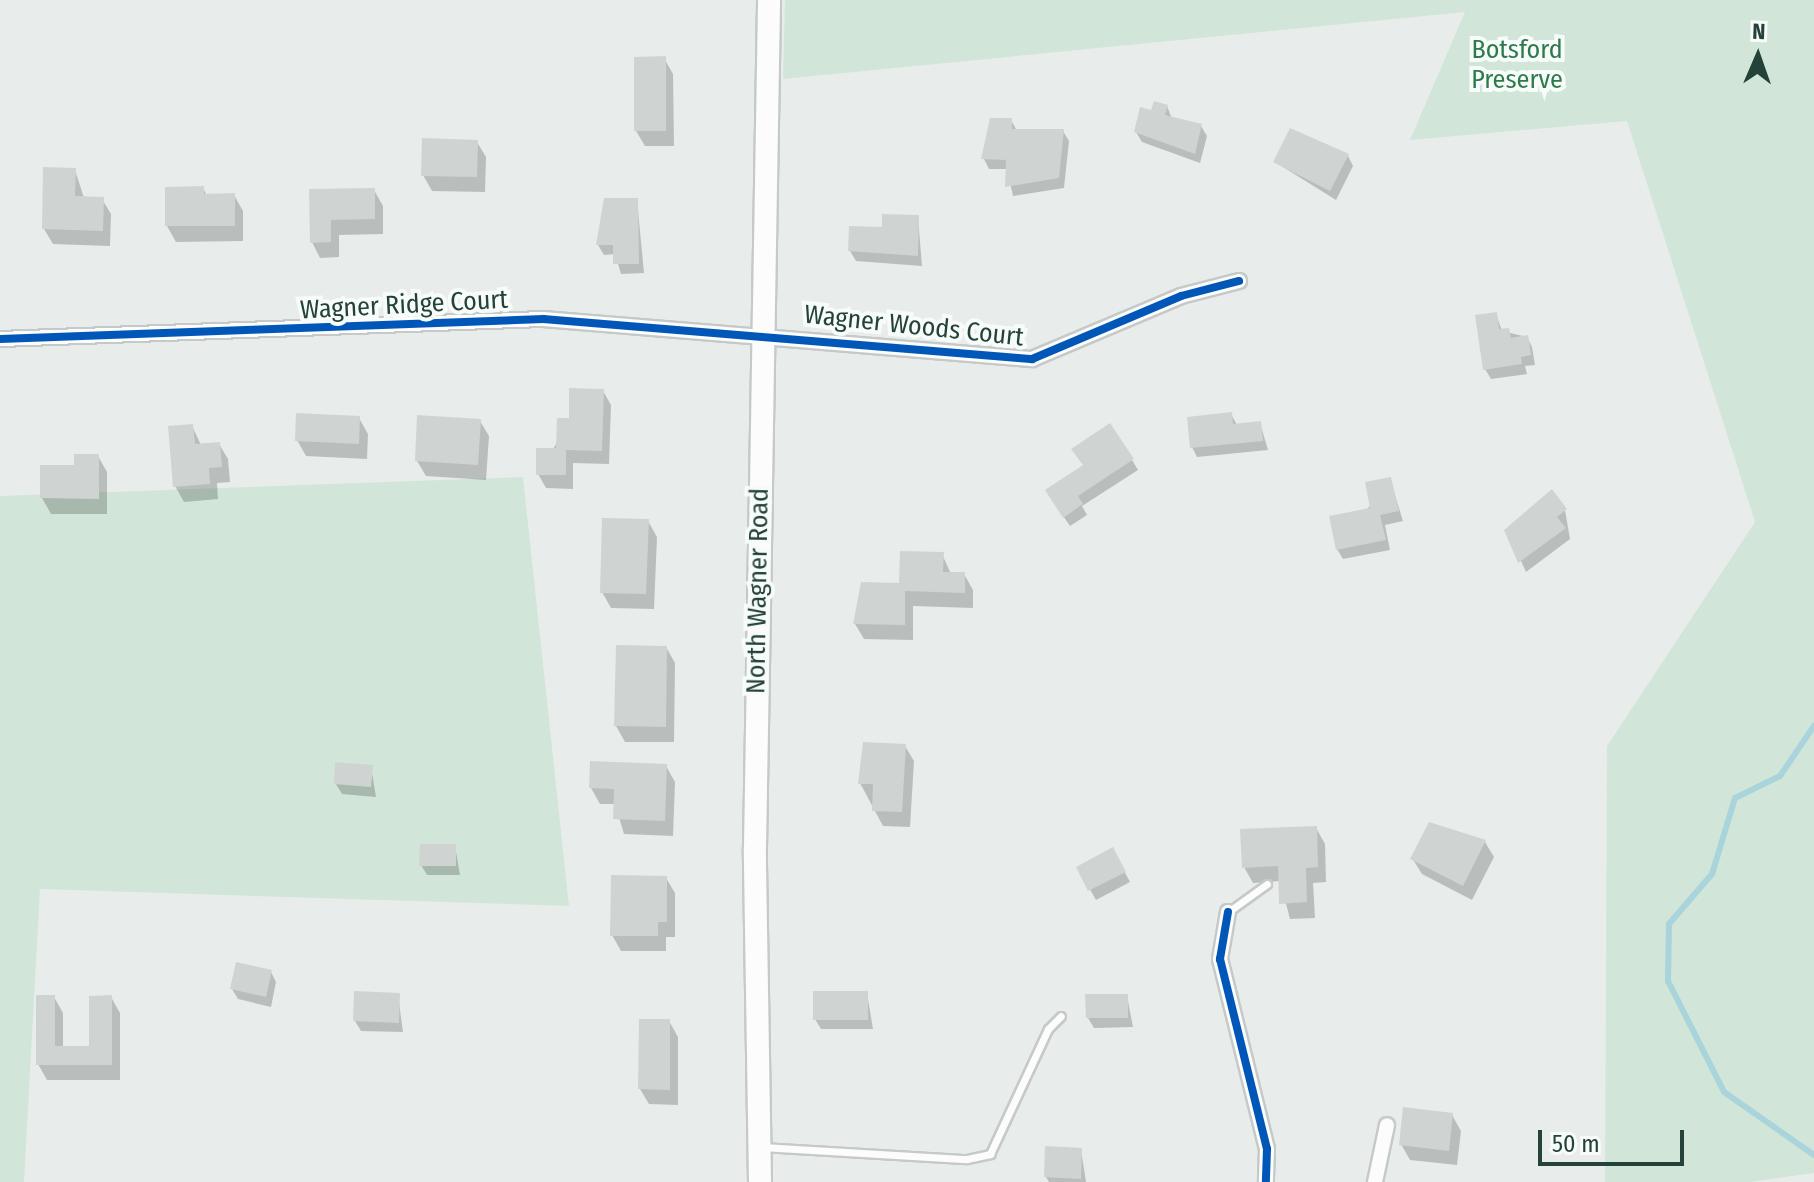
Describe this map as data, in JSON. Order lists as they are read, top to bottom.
{
  "streets": {
    "main road": ["North Wagner Road"],
    "street": ["Wagner Ridge Court", "Wagner Woods Court"]
  },
  "crossings": [
    ["Wagner Ridge Court", "Wagner Woods Court"],
    ["Wagner Ridge Court", "North Wagner Road"],
    ["Wagner Woods Court", "North Wagner Road"]
  ],
  "parks": ["Botsford Preserve"],
  "scale_bar": "50 m",
  "north": "top"
}
